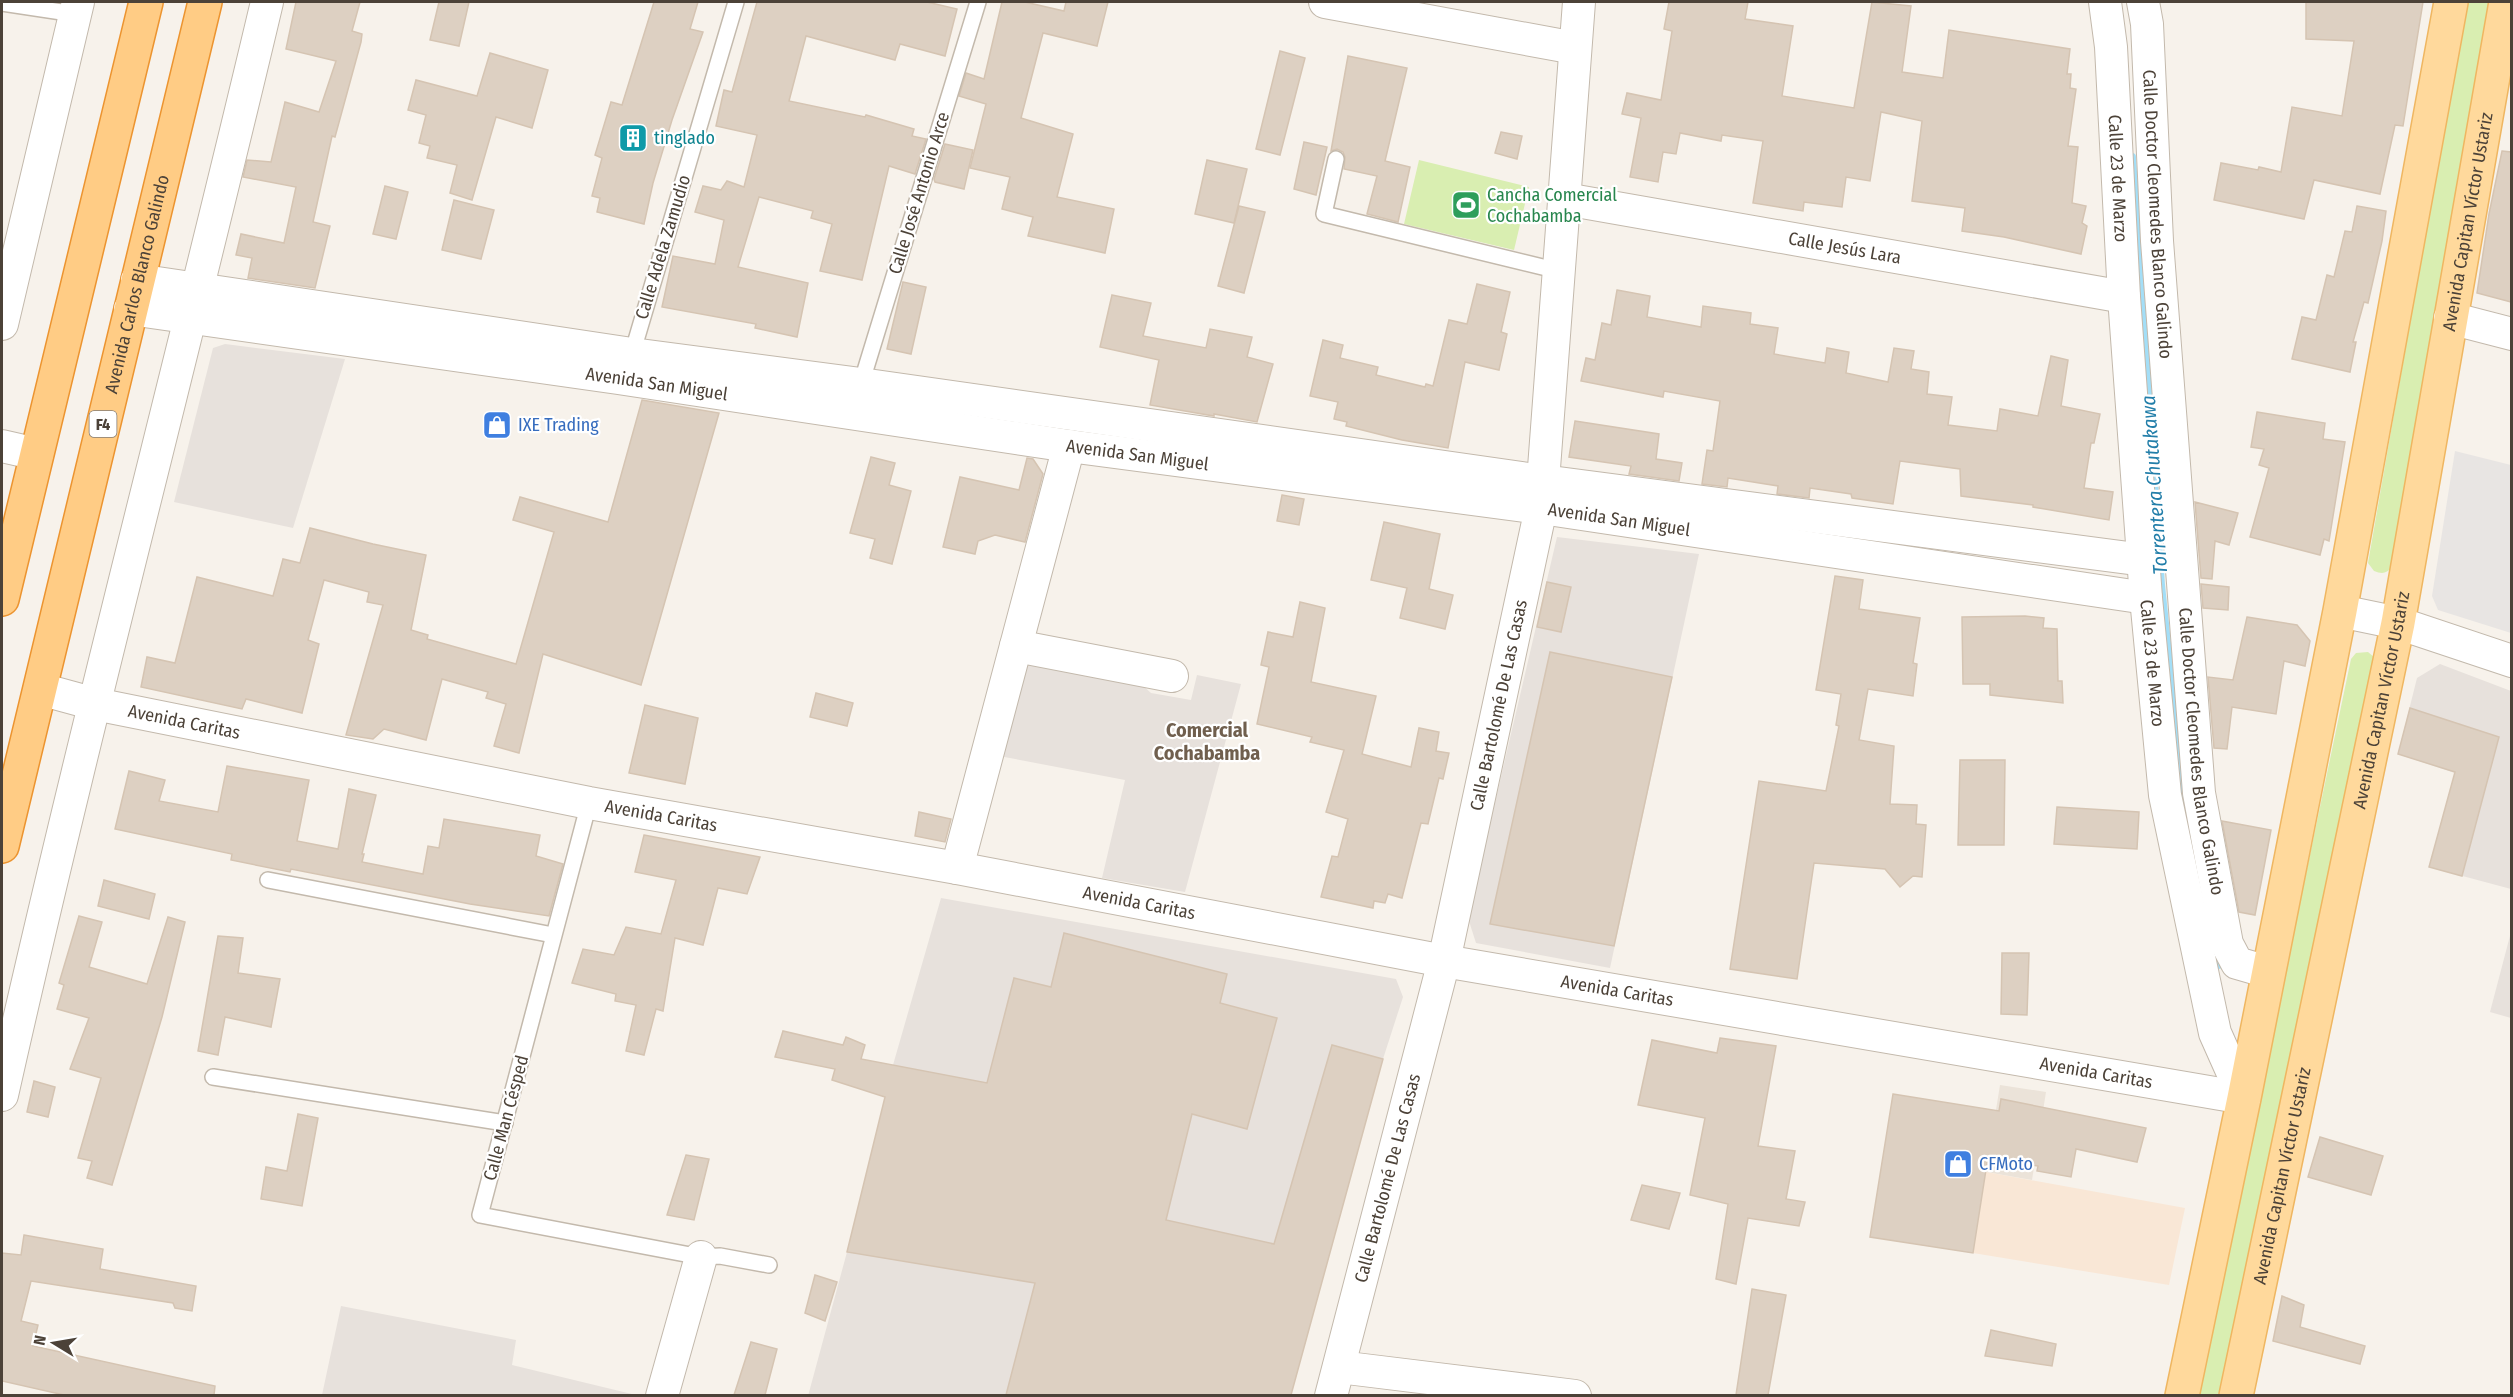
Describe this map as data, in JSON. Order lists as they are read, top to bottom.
{
  "streets": {
    "highway": ["Avenida Carlos Blanco Galindo", "F4"],
    "main road": ["Avenida Capitan Víctor Ustariz"],
    "street": [
      "Calle 23 de Marzo",
      "Calle Doctor Cleomedes Blanco Galindo",
      "Calle Jesús Lara",
      "Avenida San Miguel",
      "Calle Bartolomé De Las Casas",
      "Avenida Caritas"
    ],
    "lane": ["Calle José Antonio Arce", "Calle Adela Zamudio", "Calle Man Césped"]
  },
  "crossings": [
    ["Calle 23 de Marzo", "Calle Jesús Lara"],
    ["Calle 23 de Marzo", "Avenida San Miguel"],
    ["Calle 23 de Marzo", "Avenida Caritas"],
    ["Calle José Antonio Arce", "Avenida San Miguel"],
    ["Calle Adela Zamudio", "Avenida San Miguel"],
    ["Calle Jesús Lara", "Calle Bartolomé De Las Casas"],
    ["Avenida Carlos Blanco Galindo", "Avenida San Miguel"],
    ["Avenida Carlos Blanco Galindo", "Avenida Caritas"],
    ["Avenida San Miguel", "Calle Bartolomé De Las Casas"],
    ["Calle Bartolomé De Las Casas", "Avenida Caritas"],
    ["Avenida Caritas", "Calle Man Césped"]
  ],
  "districts": ["Comercial Cochabamba"],
  "water": ["Torrentera Chutakawa"],
  "places": {
    "building": ["tinglado"],
    "sports": ["Cancha Comercial Cochabamba"],
    "shop": ["IXE Trading", "CFMoto"]
  },
  "north": "left"
}
